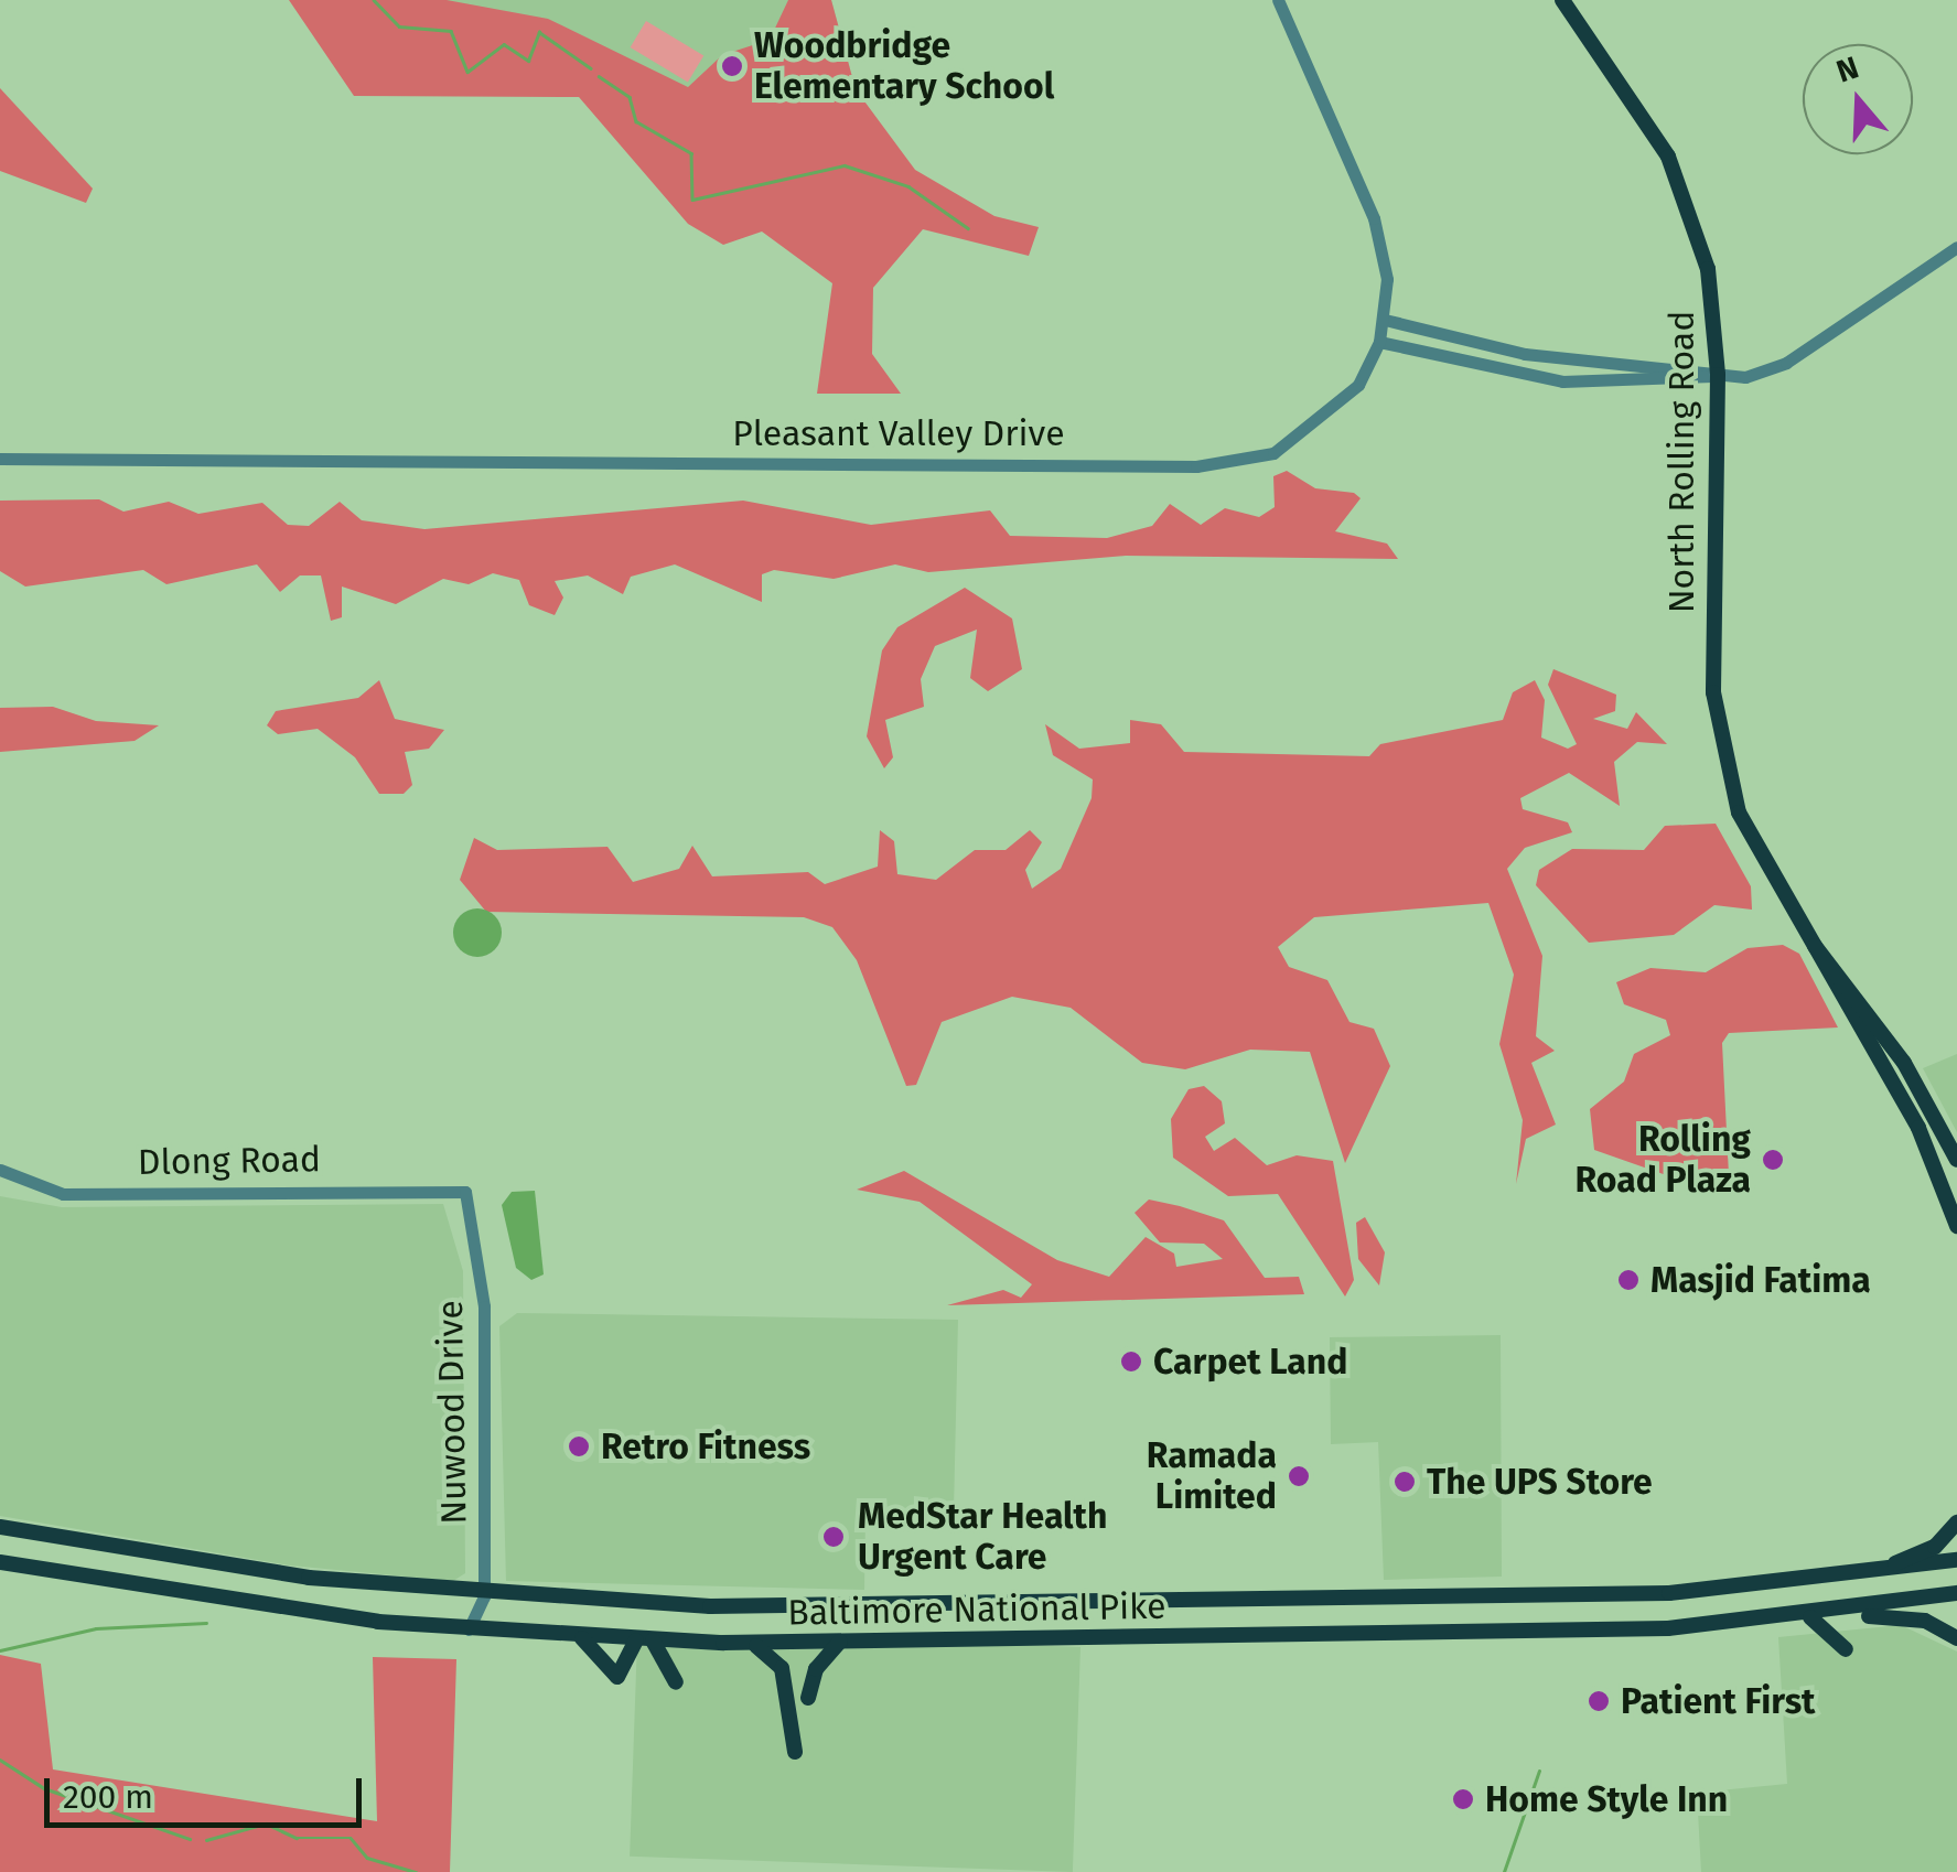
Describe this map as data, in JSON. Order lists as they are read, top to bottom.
{
  "streets": {
    "main road": ["North Rolling Road", "Baltimore National Pike"],
    "street": ["Pleasant Valley Drive", "Dlong Road", "Nuwood Drive"]
  },
  "crossings": [
    ["Dlong Road", "Nuwood Drive"],
    ["Nuwood Drive", "Baltimore National Pike"]
  ],
  "places": [
    "Woodbridge Elementary School",
    "Rolling Road Plaza",
    "Masjid Fatima",
    "Carpet Land",
    "Retro Fitness",
    "Ramada Limited",
    "The UPS Store",
    "MedStar Health Urgent Care",
    "Patient First",
    "Home Style Inn"
  ],
  "scale_bar": "200 m",
  "north": "top"
}
